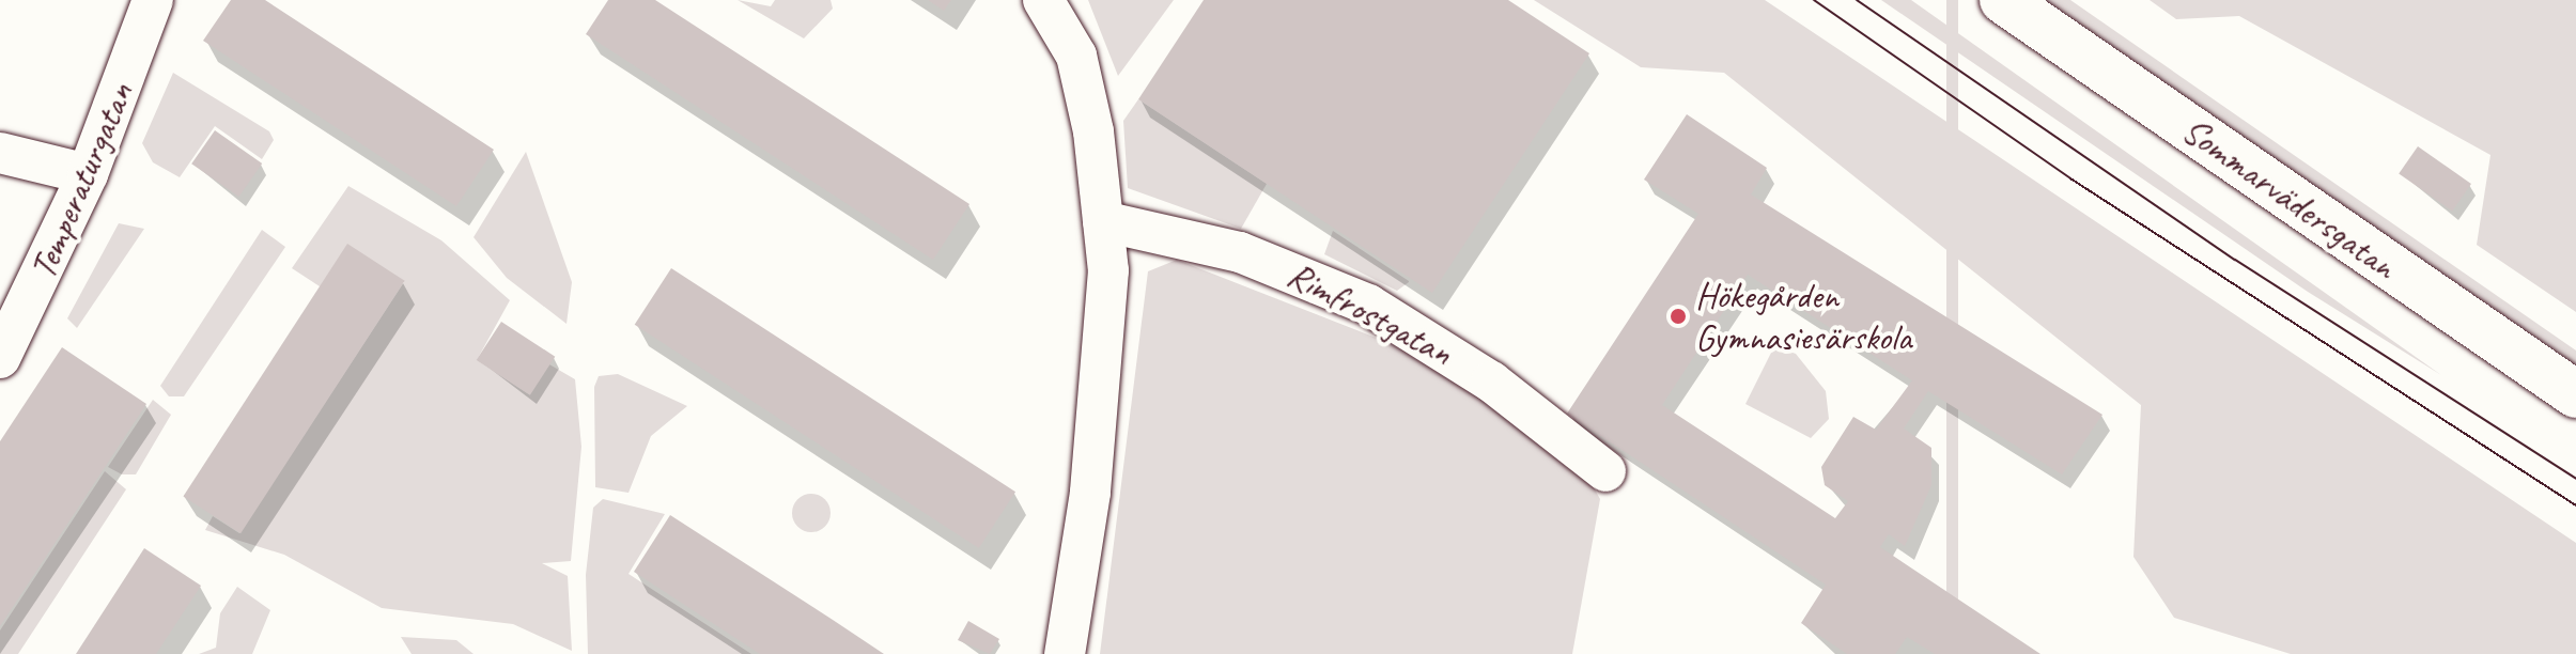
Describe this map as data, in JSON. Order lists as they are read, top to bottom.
{
  "streets": {
    "street": ["Temperaturgatan", "Sommarvädersgatan", "Rimfrostgatan"]
  },
  "places": ["Hökegården Gymnasiesärskola"]
}
